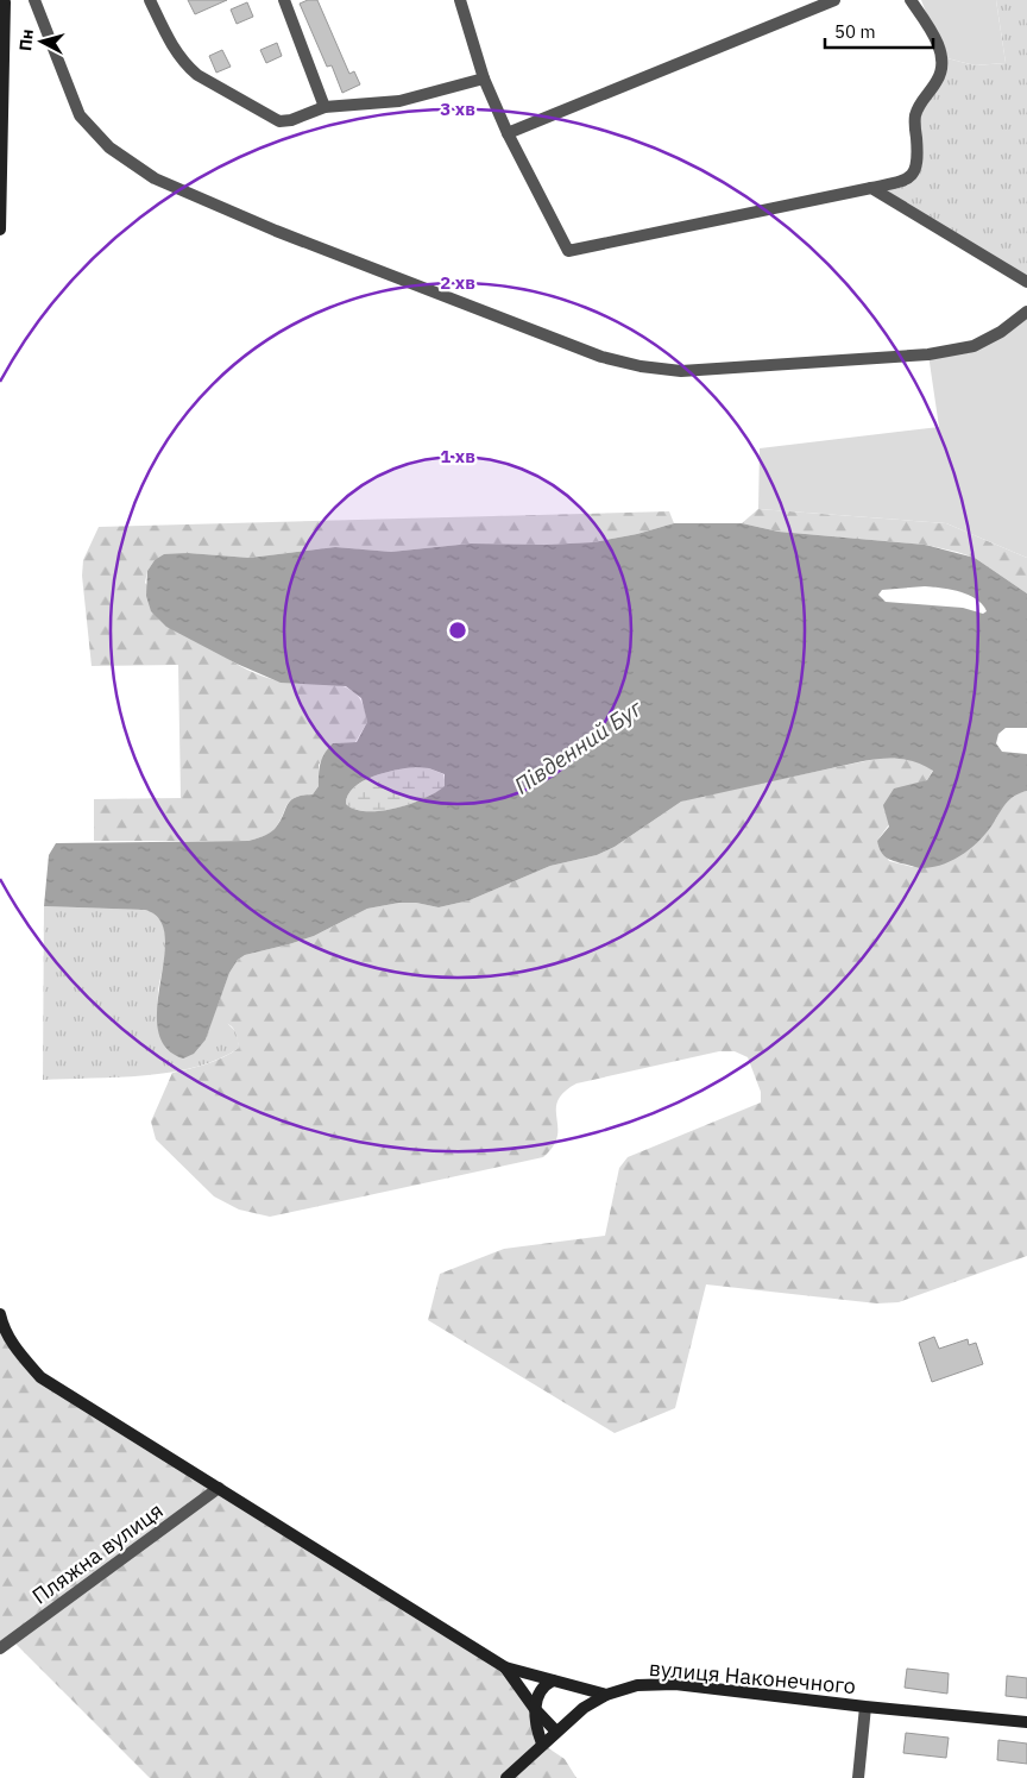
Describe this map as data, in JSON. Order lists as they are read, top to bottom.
{
  "streets": {
    "street": ["Пляжна вулиця", "вулиця Наконечного"]
  },
  "water": ["Південний Буг"],
  "scale_bar": "50 m",
  "north": "left",
  "rings": ["3 хв", "2 хв", "1 хв"]
}
